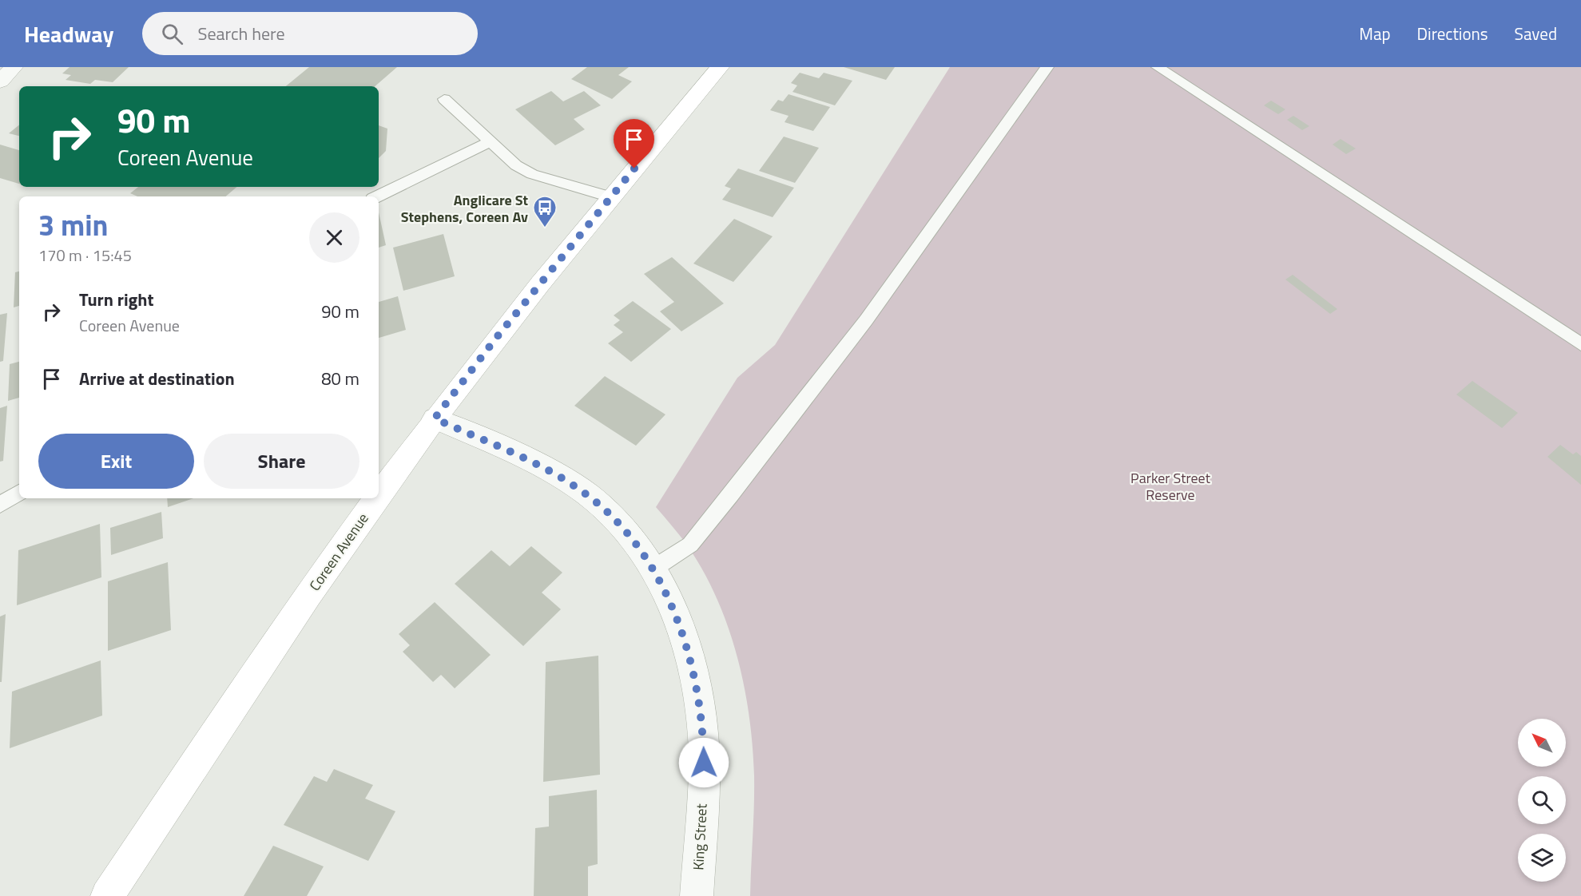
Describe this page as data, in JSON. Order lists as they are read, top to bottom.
{
  "streets": {
    "street": ["Coreen Avenue", "King Street"]
  },
  "crossings": [
    ["Coreen Avenue", "King Street"]
  ],
  "parks": ["Parker Street Reserve"],
  "places": {
    "bus stop": ["Anglicare St Stephens, Coreen Av"]
  },
  "north": "top left",
  "page": {
    "header": "Headway",
    "search": "Search here",
    "nav": ["Map", "Directions", "Saved"],
    "turn": ["90 m", "Coreen Avenue"],
    "heading": ["3 min", "170 m · 15:45"],
    "list": [
      {
        "name": "Turn right",
        "note": "Coreen Avenue",
        "value": "90 m"
      },
      {
        "name": "Arrive at destination",
        "value": "80 m"
      }
    ],
    "buttons": ["Exit", "Share"]
  }
}
